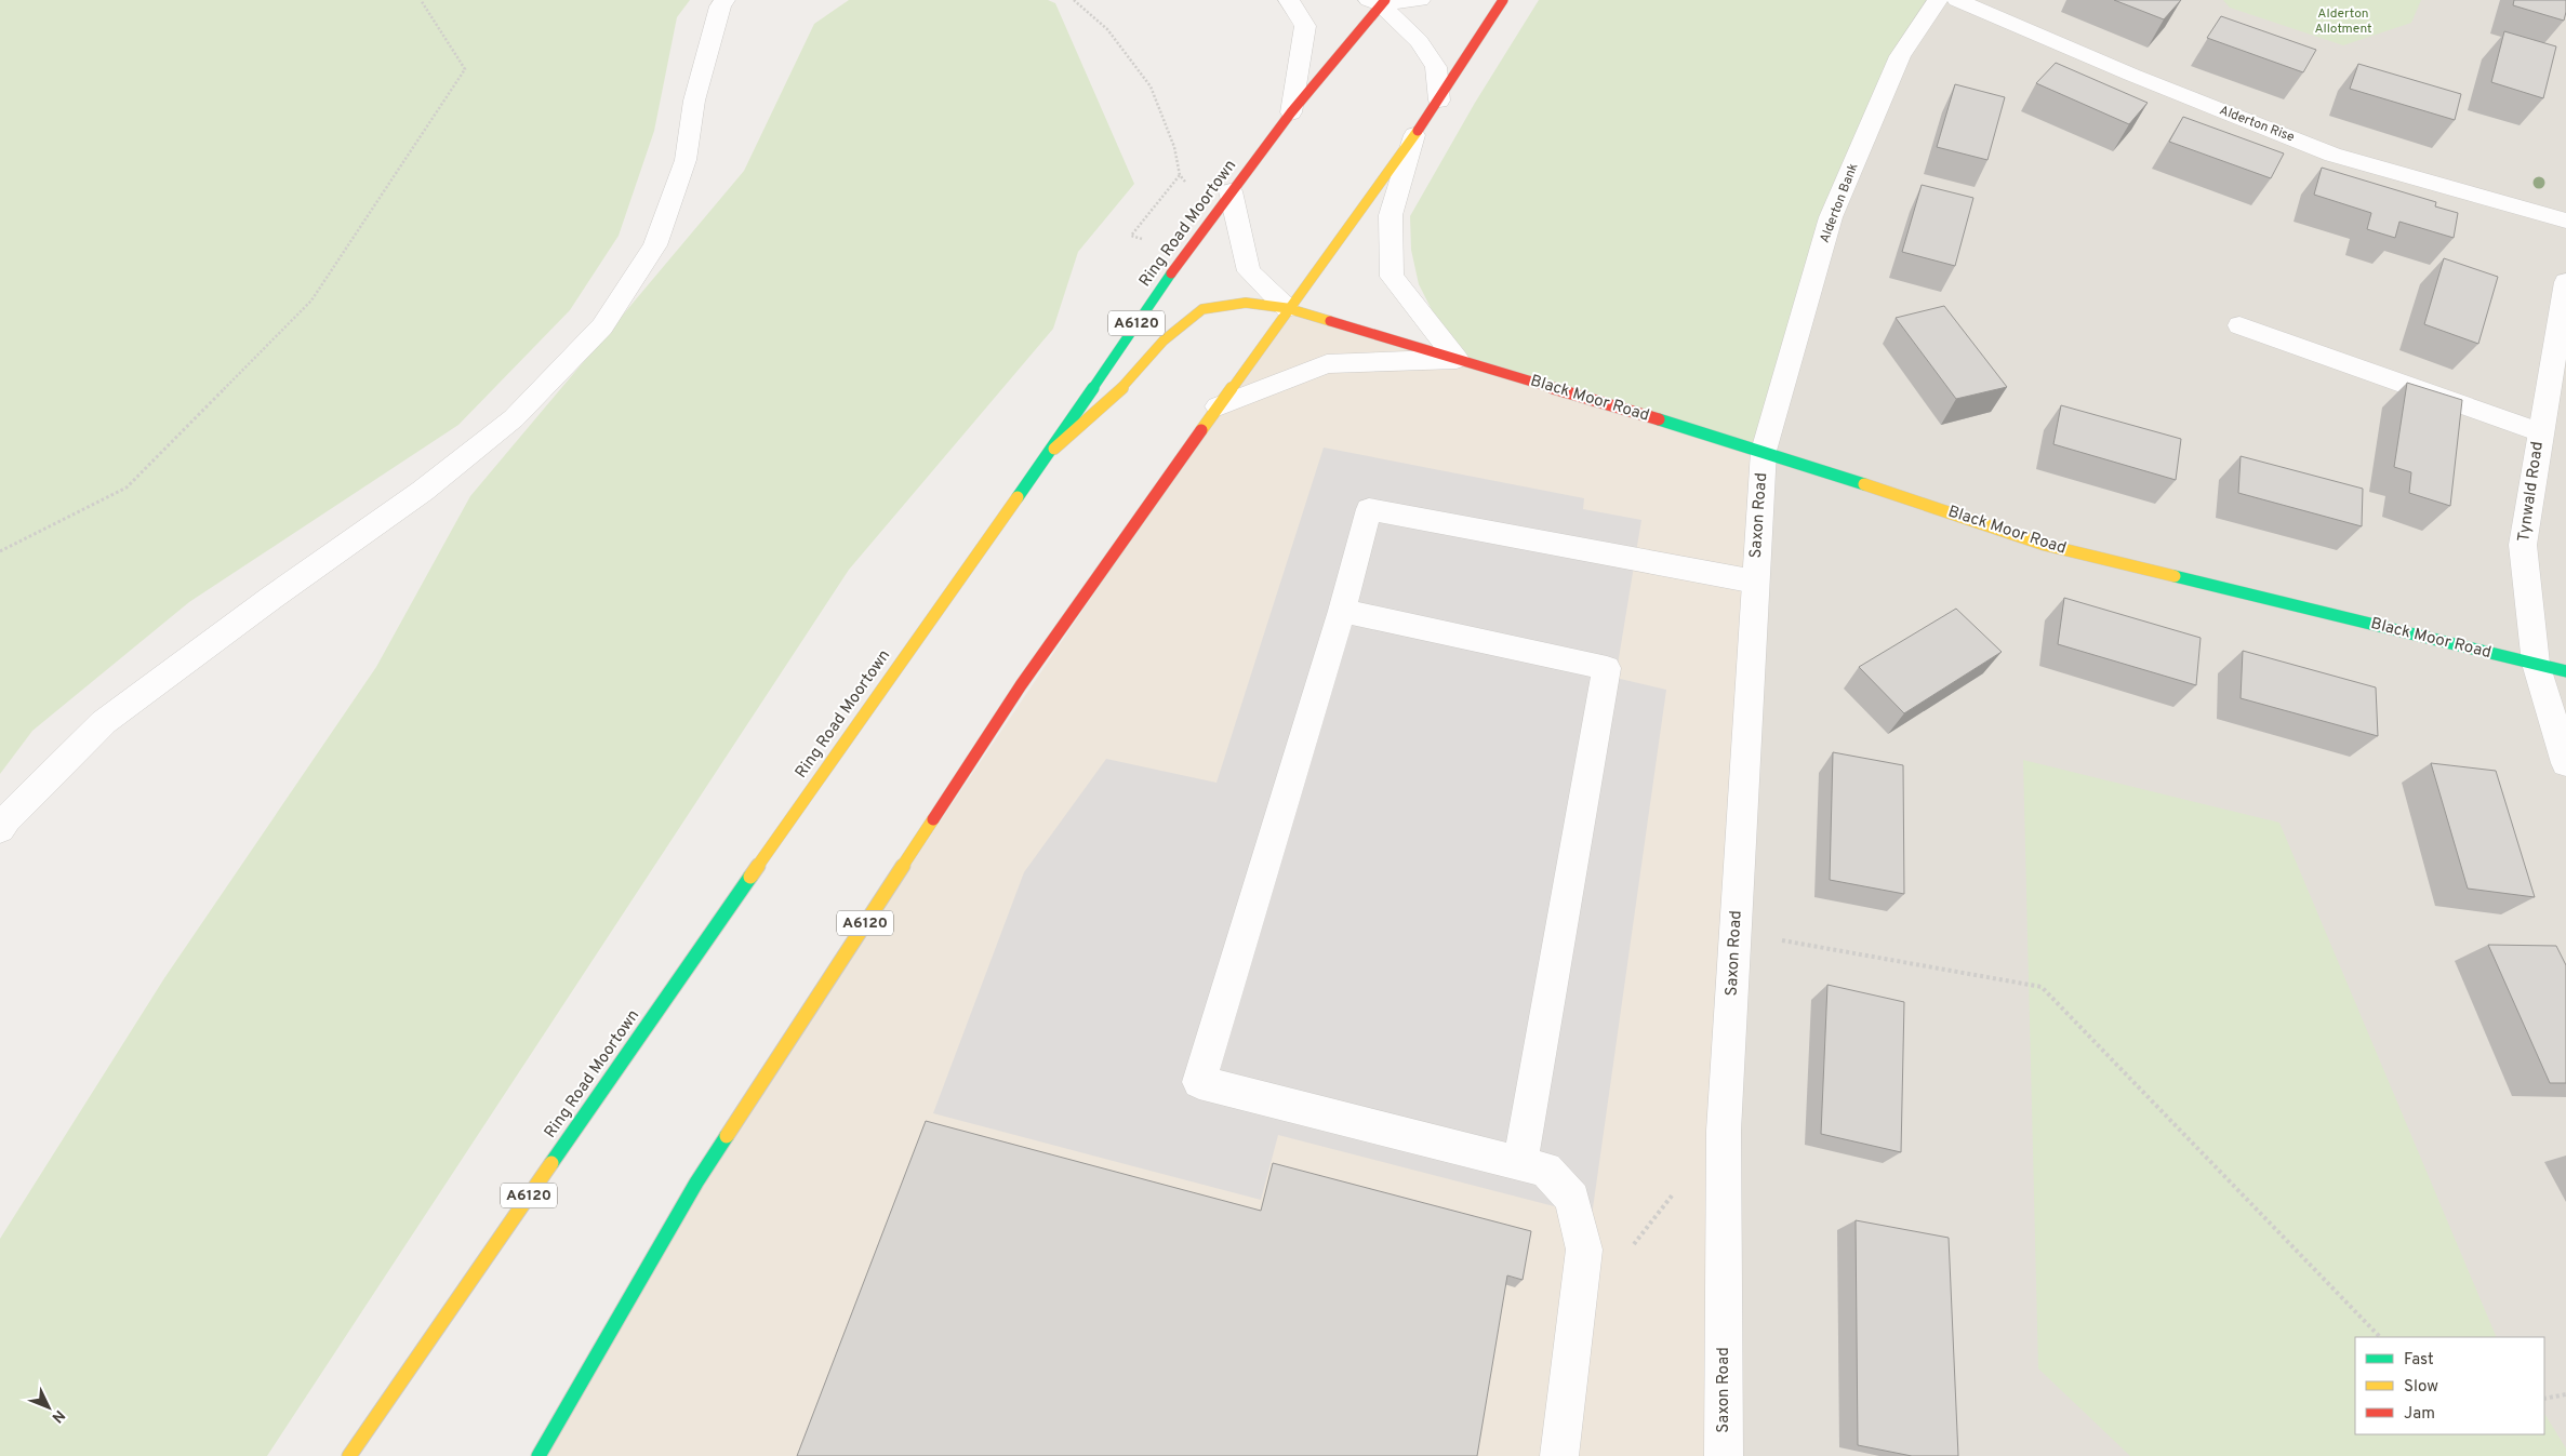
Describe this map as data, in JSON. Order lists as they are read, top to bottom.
{
  "streets": {
    "main road": ["Ring Road Moortown", "A6120", "Black Moor Road"],
    "street": [
      "Alderton Rise",
      "Alderton Bank",
      "Tynwald Road",
      "Saxon Road"
    ]
  },
  "crossings": [
    ["Alderton Bank", "Black Moor Road"],
    ["Alderton Bank", "Saxon Road"],
    ["Ring Road Moortown", "Black Moor Road"],
    ["A6120", "Black Moor Road"],
    ["Black Moor Road", "Tynwald Road"],
    ["Black Moor Road", "Saxon Road"]
  ],
  "parks": ["Alderton Allotment"],
  "legend": ["Fast", "Slow", "Jam"],
  "north": "bottom right"
}
